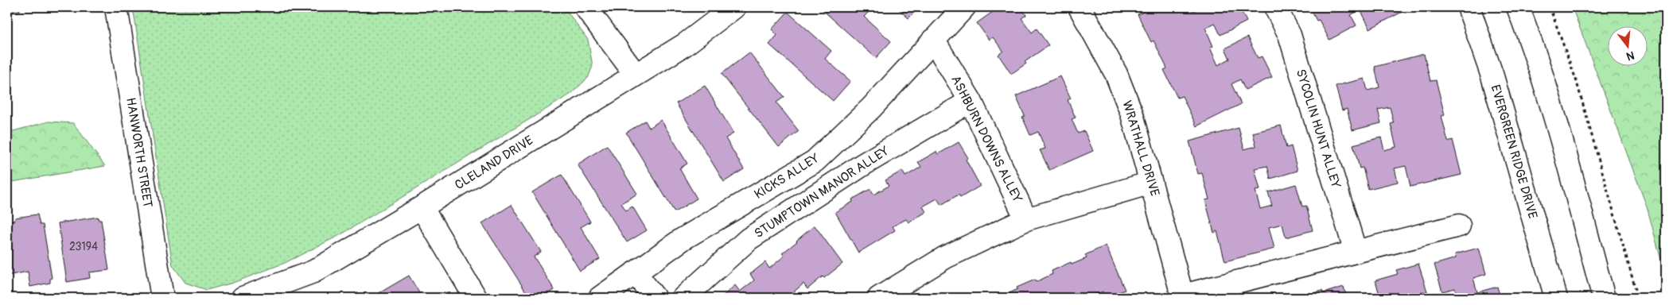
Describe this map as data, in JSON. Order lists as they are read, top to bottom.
{
  "streets": {
    "street": [
      "SYCOLIN HUNT ALLEY",
      "ASHBURN DOWNS ALLEY",
      "WRATHALL DRIVE",
      "EVERGREEN RIDGE DRIVE",
      "HANWORTH STREET",
      "CLELAND DRIVE",
      "KICKS ALLEY",
      "STUMPTOWN MANOR ALLEY"
    ]
  },
  "crossings": [
    ["ASHBURN DOWNS ALLEY", "KICKS ALLEY"],
    ["ASHBURN DOWNS ALLEY", "STUMPTOWN MANOR ALLEY"]
  ],
  "house_numbers": ["23194"],
  "north": "bottom"
}
